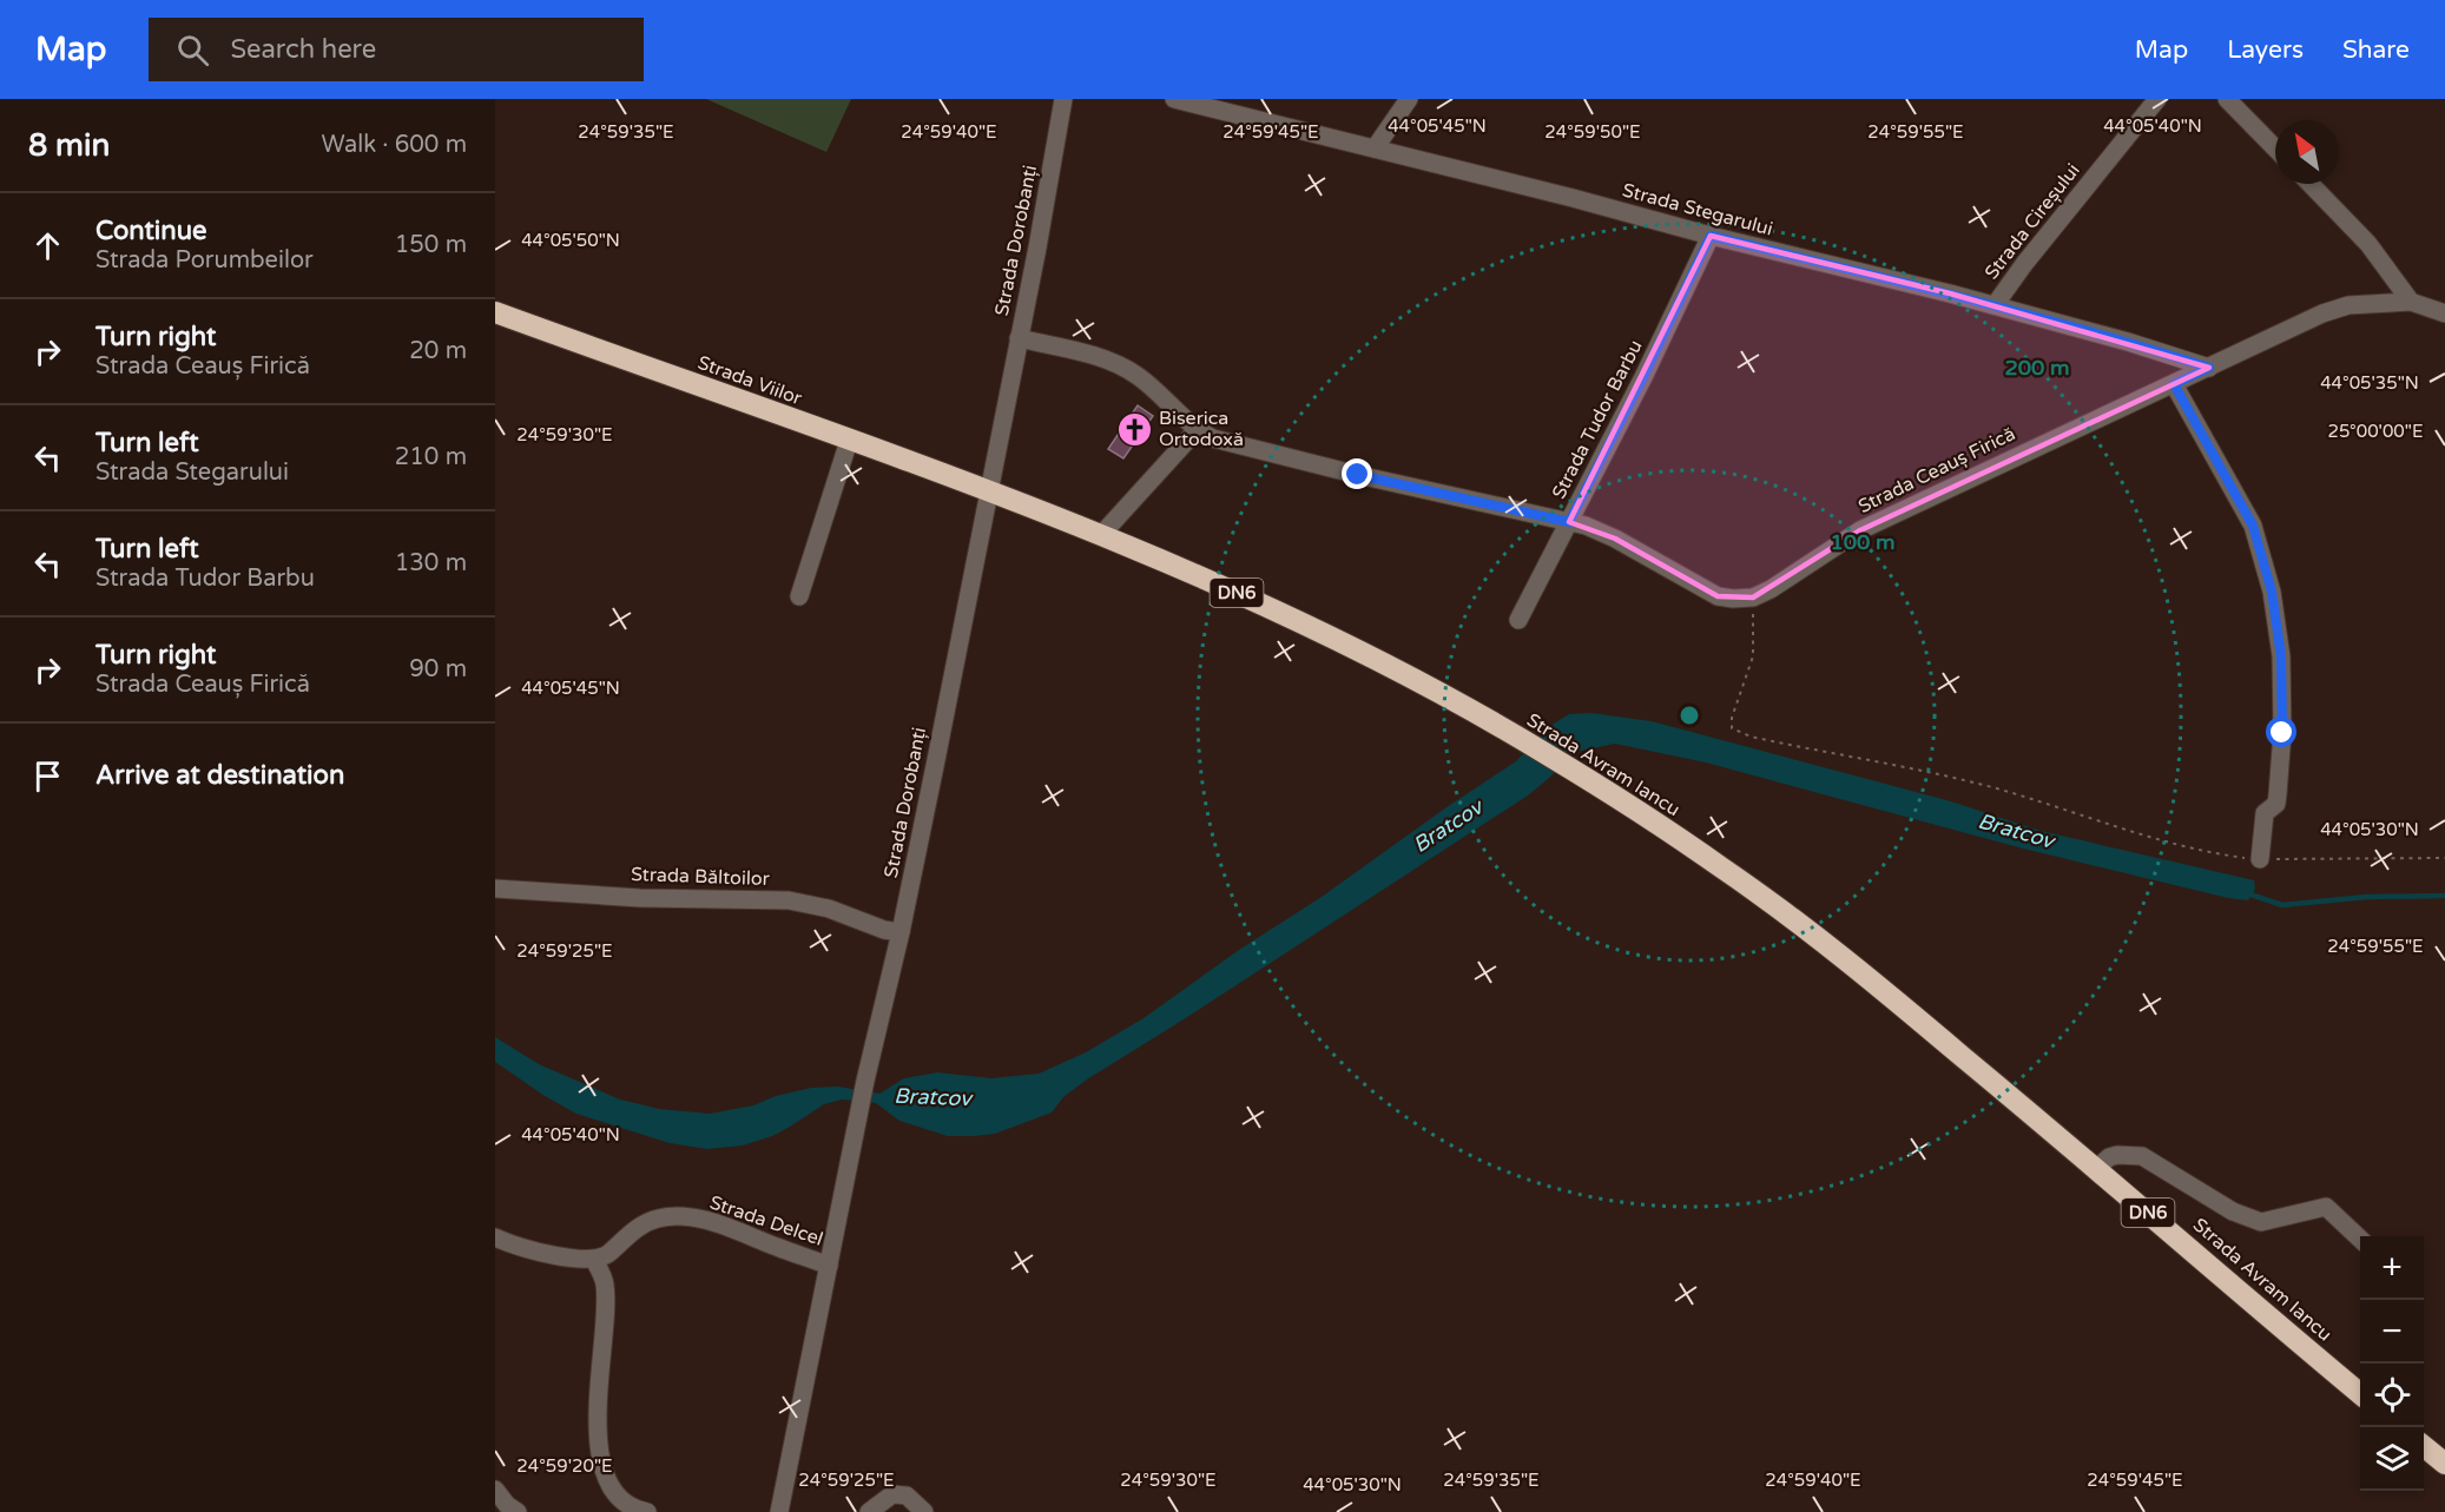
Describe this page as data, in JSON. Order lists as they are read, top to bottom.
{
  "streets": {
    "highway": ["Strada Viilor", "DN6", "Strada Avram Iancu"],
    "street": [
      "Strada Stegarului",
      "Strada Cireșului",
      "Strada Dorobanți",
      "Strada Tudor Barbu",
      "Strada Ceauș Firică",
      "Strada Băltoilor",
      "Strada Delcel"
    ]
  },
  "crossings": [
    ["Strada Stegarului", "Strada Cireșului"],
    ["Strada Stegarului", "Strada Tudor Barbu"],
    ["Strada Stegarului", "Strada Ceauș Firică"],
    ["Strada Dorobanți", "Strada Viilor"],
    ["Strada Dorobanți", "Strada Avram Iancu"],
    ["Strada Dorobanți", "Strada Băltoilor"],
    ["Strada Dorobanți", "Strada Delcel"],
    ["Strada Viilor", "Strada Avram Iancu"]
  ],
  "water": ["Bratcov"],
  "places": {
    "church": ["Biserica Ortodoxă"]
  },
  "north": "top left",
  "page": {
    "header": "Map",
    "search": "Search here",
    "nav": ["Map", "Layers", "Share"],
    "heading": ["8 min", "Walk · 600 m"],
    "list": [
      ["Continue", "Strada Porumbeilor", "150 m"],
      ["Turn right", "Strada Ceauș Firică", "20 m"],
      ["Turn left", "Strada Stegarului", "210 m"],
      ["Turn left", "Strada Tudor Barbu", "130 m"],
      ["Turn right", "Strada Ceauș Firică", "90 m"],
      "Arrive at destination"
    ],
    "map_buttons": ["+", "−"]
  },
  "coordinates": [
    "44°05'40\"N",
    "44°05'45\"N",
    "24°59'50\"E",
    "24°59'35\"E",
    "24°59'40\"E",
    "24°59'45\"E",
    "24°59'55\"E",
    "44°05'50\"N",
    "44°05'35\"N",
    "25°00'00\"E",
    "24°59'30\"E",
    "44°05'30\"N",
    "24°59'25\"E",
    "24°59'20\"E"
  ],
  "rings": ["200 m", "100 m"]
}
